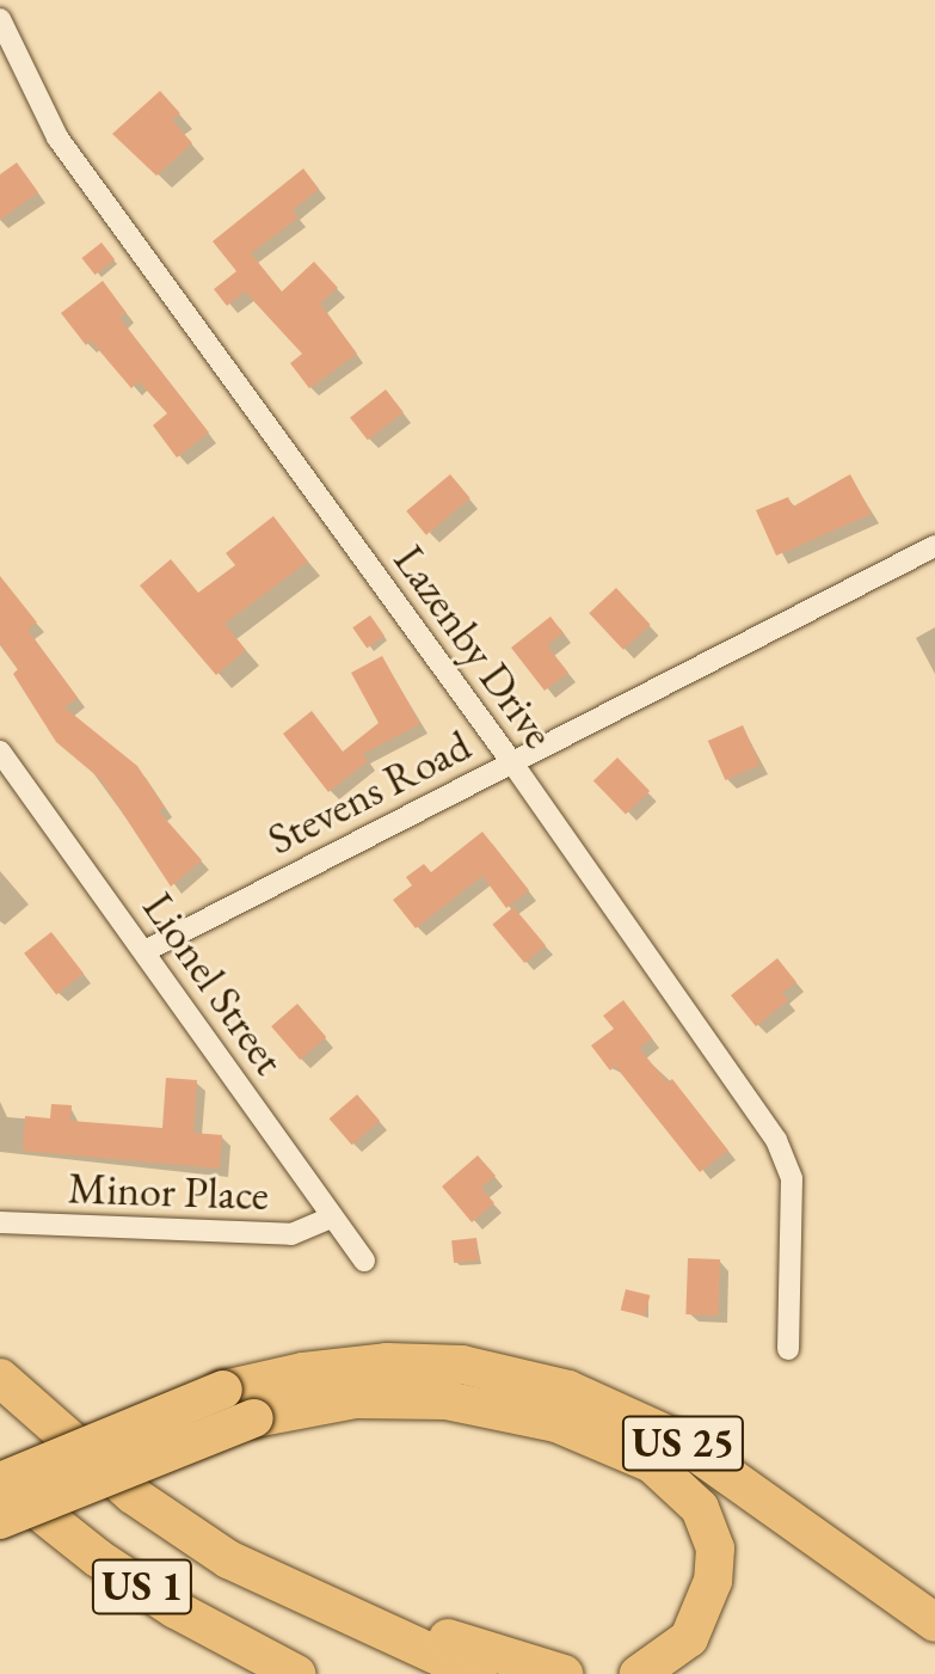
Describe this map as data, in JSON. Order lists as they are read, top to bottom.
{
  "streets": {
    "highway": ["US 25", "US 1"],
    "street": [
      "Lazenby Drive",
      "Stevens Road",
      "Lionel Street",
      "Minor Place"
    ]
  },
  "crossings": [
    ["Lazenby Drive", "Stevens Road"],
    ["Stevens Road", "Lionel Street"],
    ["Lionel Street", "Minor Place"],
    ["US 25", "US 1"]
  ]
}
